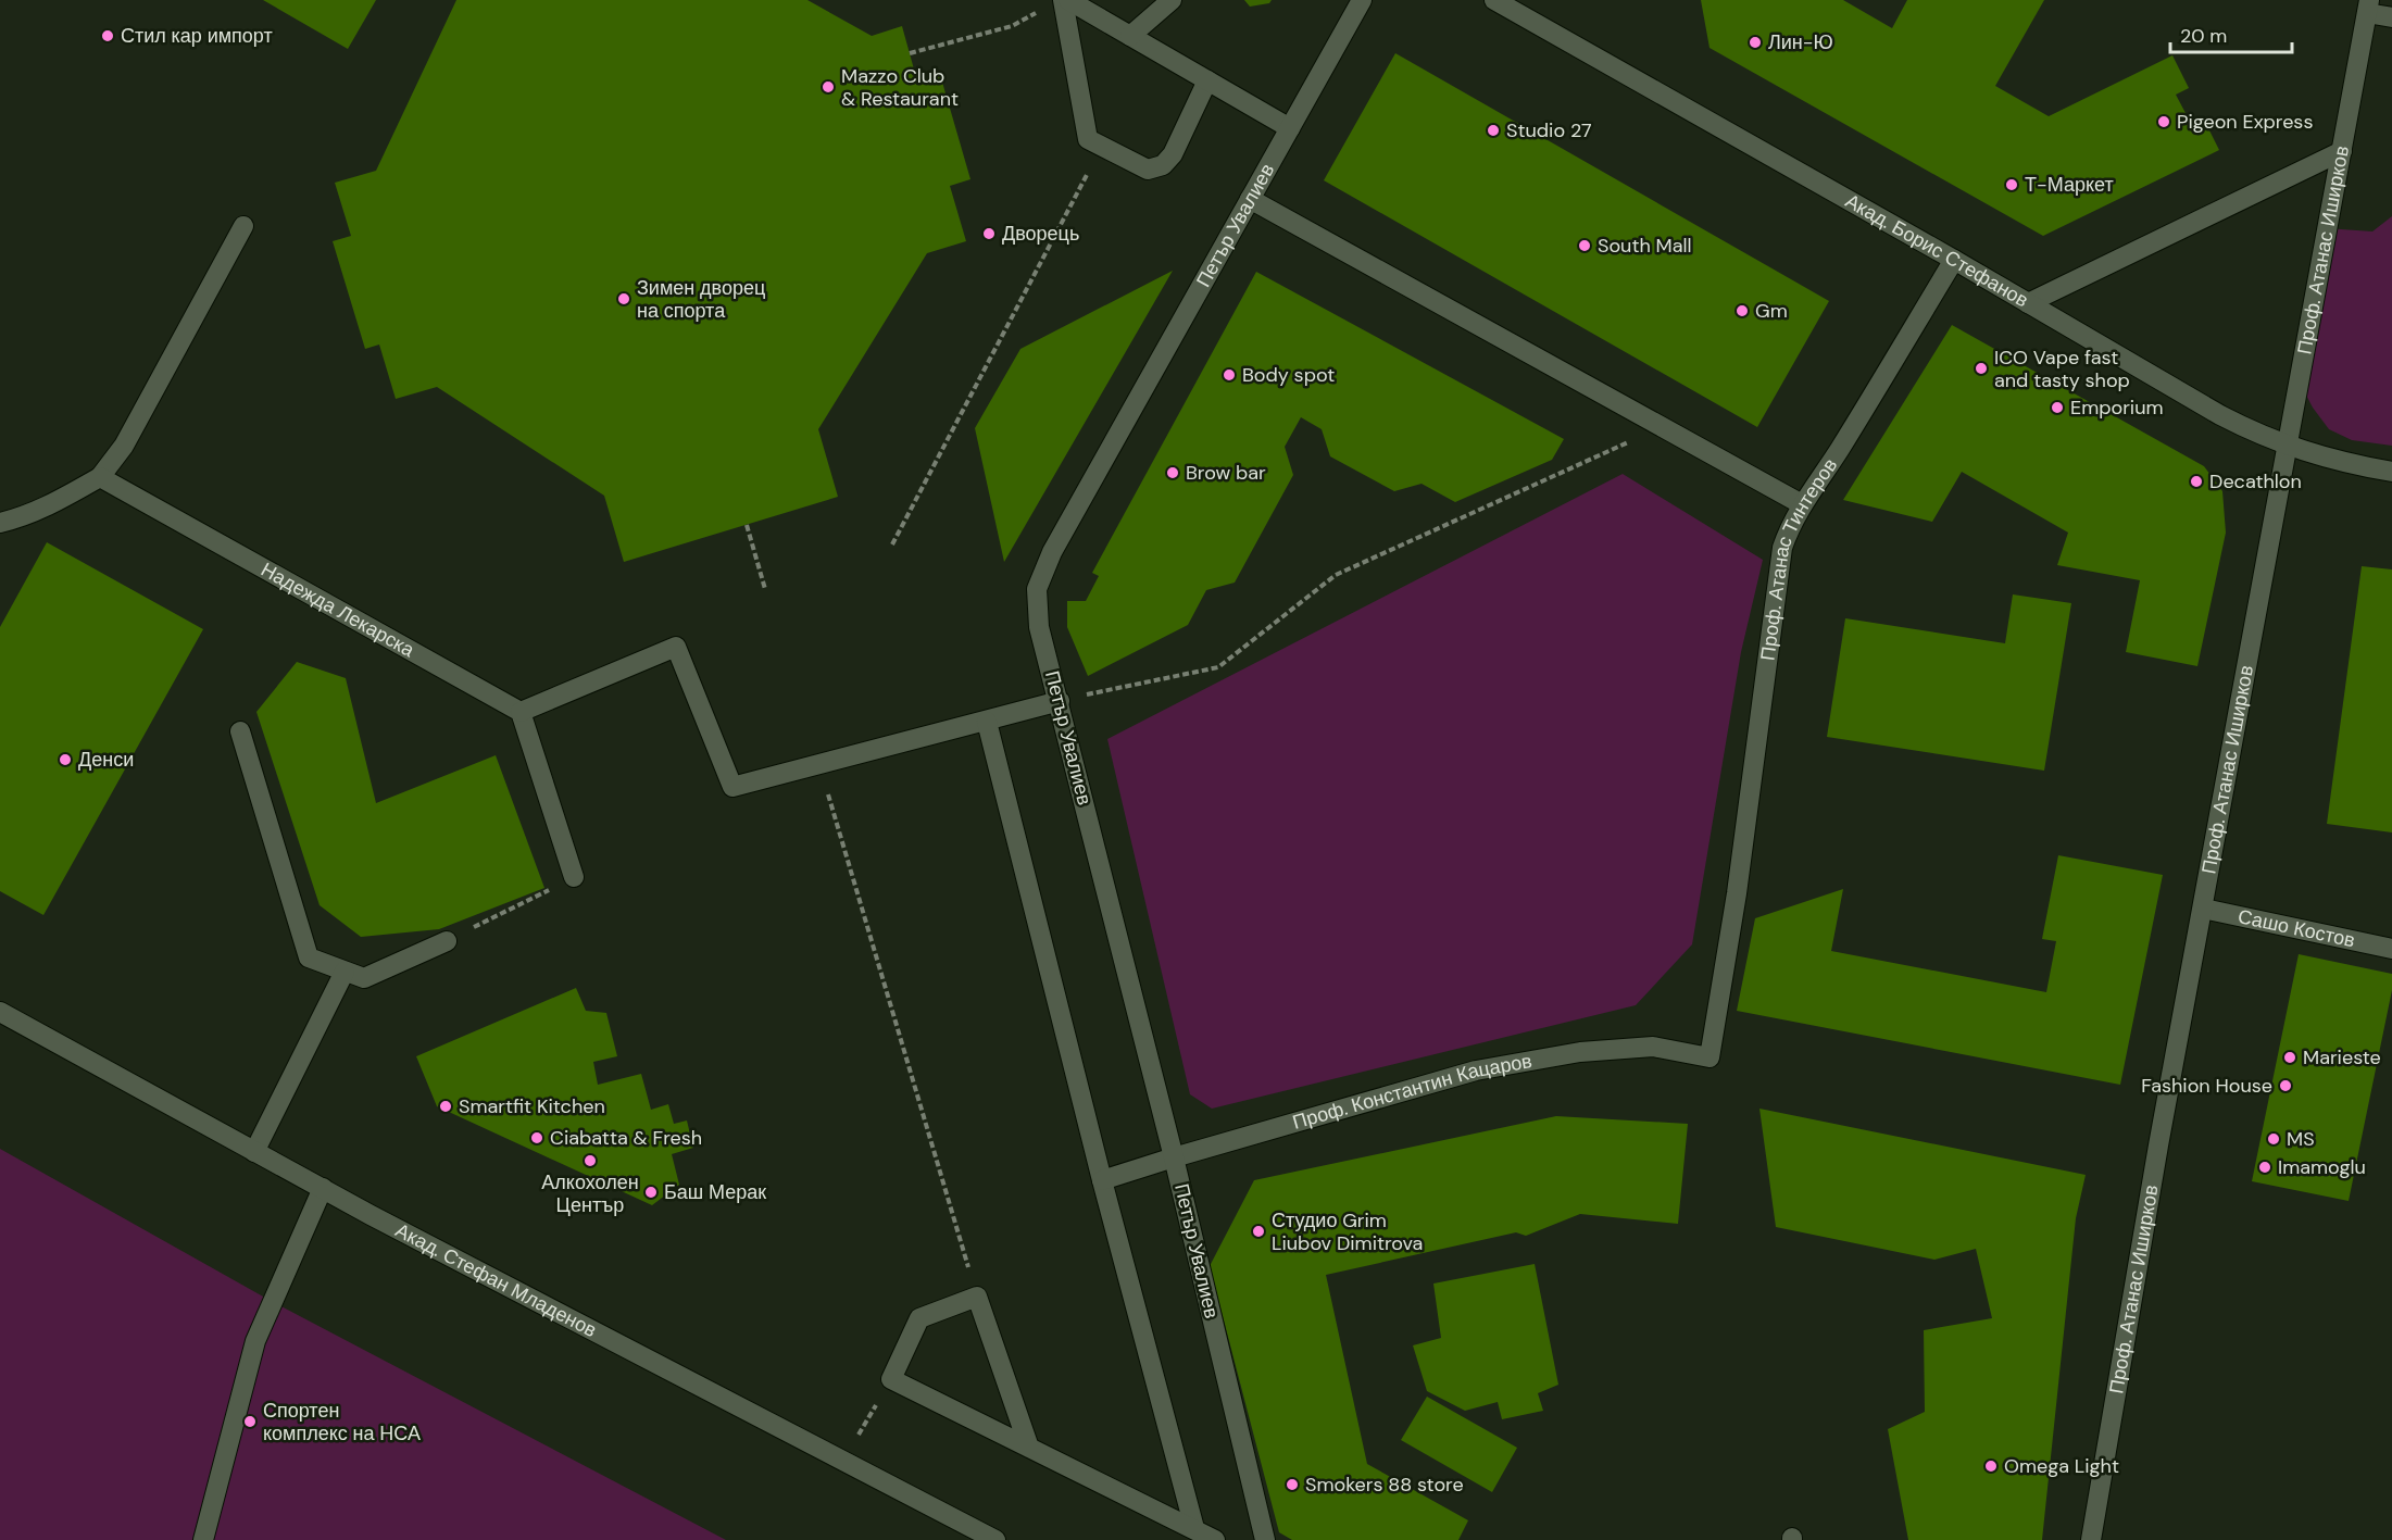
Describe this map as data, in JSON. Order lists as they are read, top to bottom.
{
  "streets": {
    "street": [
      "Петър Увалиев",
      "Проф. Атанас Иширков",
      "Акад. Борис Стефанов",
      "Проф. Атанас Тинтеров",
      "Надежда Лекарска",
      "Сашо Костов",
      "Проф. Константин Кацаров",
      "Акад. Стефан Младенов"
    ]
  },
  "crossings": [
    ["Петър Увалиев", "Проф. Константин Кацаров"],
    ["Проф. Атанас Иширков", "Акад. Борис Стефанов"],
    ["Проф. Атанас Иширков", "Сашо Костов"],
    ["Акад. Борис Стефанов", "Проф. Атанас Тинтеров"],
    ["Проф. Атанас Тинтеров", "Проф. Константин Кацаров"]
  ],
  "places": [
    "Стил кар импорт",
    "Лин-Ю",
    "Mazzo Club & Restaurant",
    "Pigeon Express",
    "Studio 27",
    "Т-Маркет",
    "Дворець",
    "South Mall",
    "Зимен дворец на спорта",
    "Gm",
    "ICO Vape fast and tasty shop",
    "Body spot",
    "Emporium",
    "Brow bar",
    "Decathlon",
    "Денси",
    "Marieste",
    "Fashion House",
    "Smartfit Kitchen",
    "Ciabatta & Fresh",
    "MS",
    "Алкохолен Център",
    "Imamoglu",
    "Баш Мерак",
    "Студио Grim Liubov Dimitrova",
    "Спортен комплекс на НСА",
    "Omega Light",
    "Smokers 88 store"
  ],
  "scale_bar": "20 m"
}
